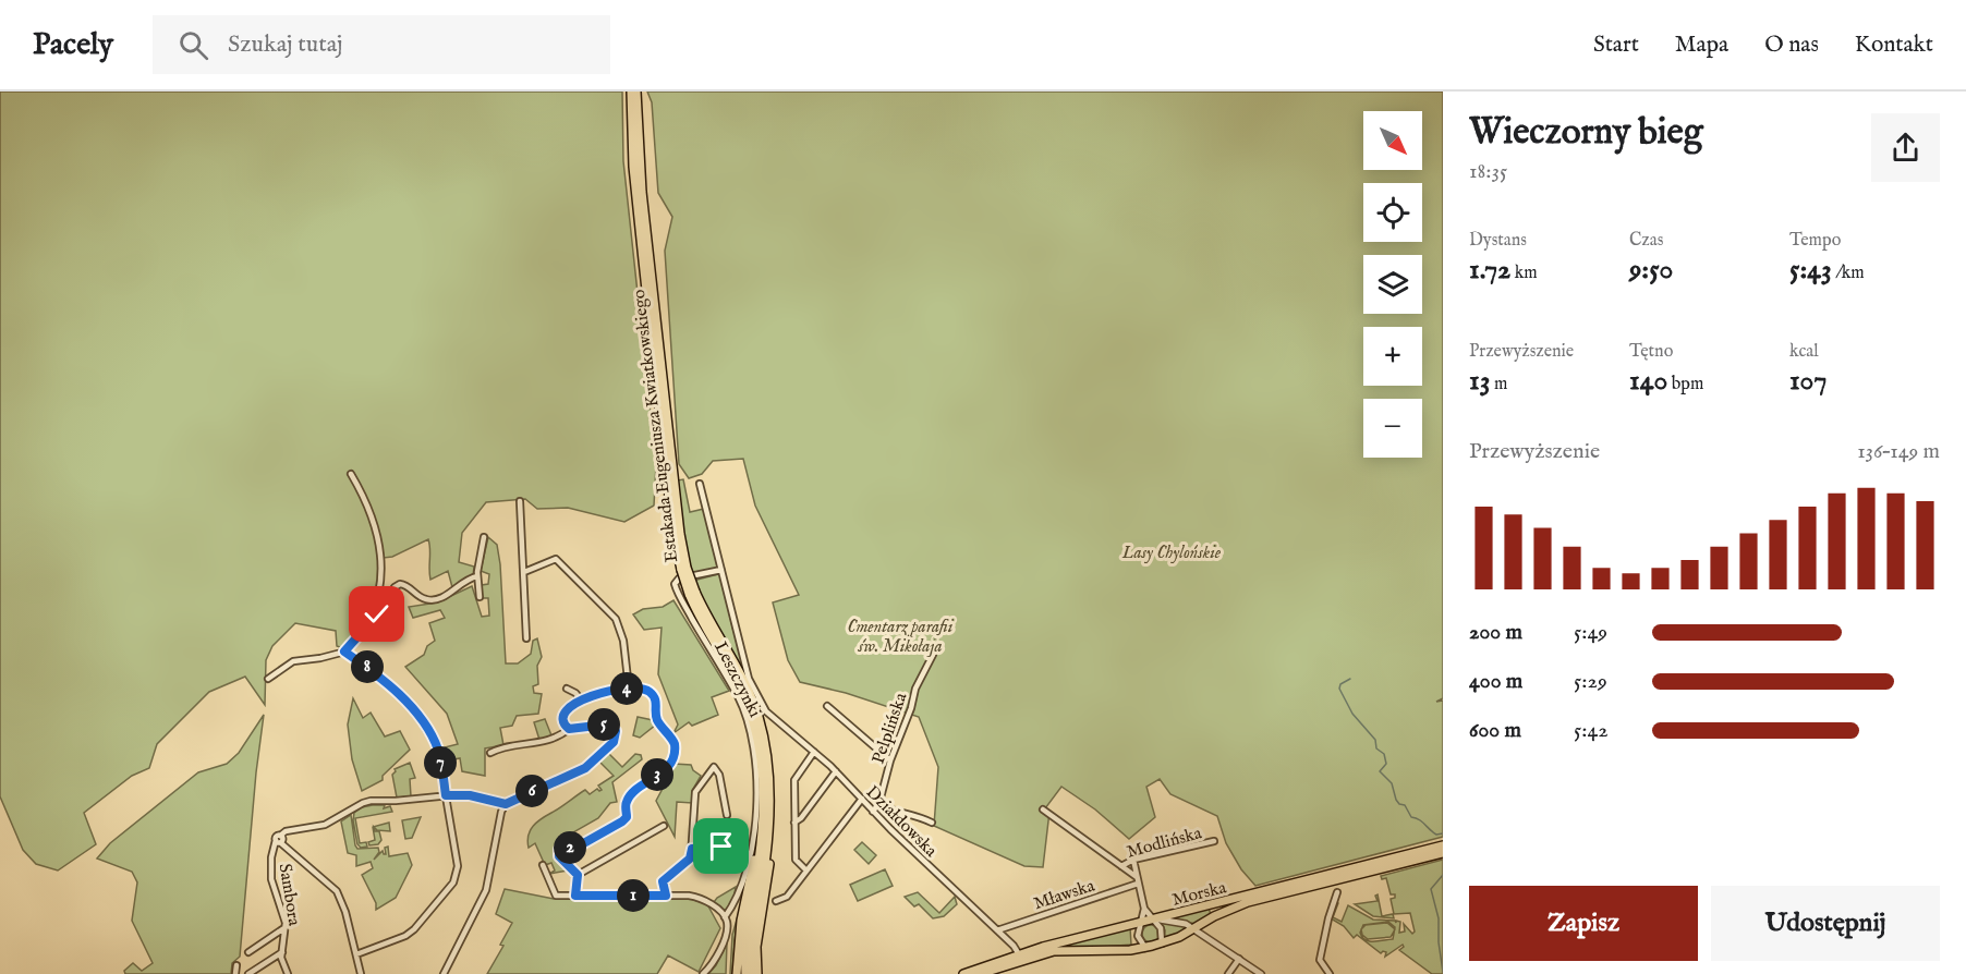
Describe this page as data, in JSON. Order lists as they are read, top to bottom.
{
  "streets": {
    "main road": ["Estakada Eugeniusza Kwiatkowskiego", "Morska"],
    "street": [
      "Leszczynki",
      "Pelplińska",
      "Działdowska",
      "Modlińska",
      "Mławska",
      "Sambora"
    ]
  },
  "crossings": [
    ["Leszczynki", "Działdowska"],
    ["Pelplińska", "Działdowska"],
    ["Działdowska", "Morska"],
    ["Działdowska", "Mławska"]
  ],
  "parks": ["Lasy Chylońskie", "Cmentarz parafii św. Mikołaja"],
  "north": "bottom right",
  "page": {
    "header": "Pacely",
    "search": "Szukaj tutaj",
    "nav": [
      "Start",
      "Mapa",
      "O nas",
      "Kontakt"
    ],
    "heading": ["Wieczorny bieg", "18:35"],
    "map_buttons": ["+", "−"],
    "stats": [
      ["Dystans", "1.72 km"],
      ["Czas", "9:50"],
      ["Tempo", "5:43 /km"],
      ["Przewyższenie", "13 m"],
      ["Tętno", "140 bpm"],
      ["kcal", "107"]
    ],
    "chart": ["Przewyższenie", "136–149 m"],
    "list": [
      {
        "name": "200 m",
        "note": "5:49"
      },
      {
        "name": "400 m",
        "note": "5:29"
      },
      {
        "name": "600 m",
        "note": "5:42"
      }
    ],
    "pins": [
      "8",
      "4",
      "5",
      "7",
      "3",
      "6",
      "2",
      "1"
    ],
    "buttons": ["Zapisz", "Udostępnij"]
  }
}
